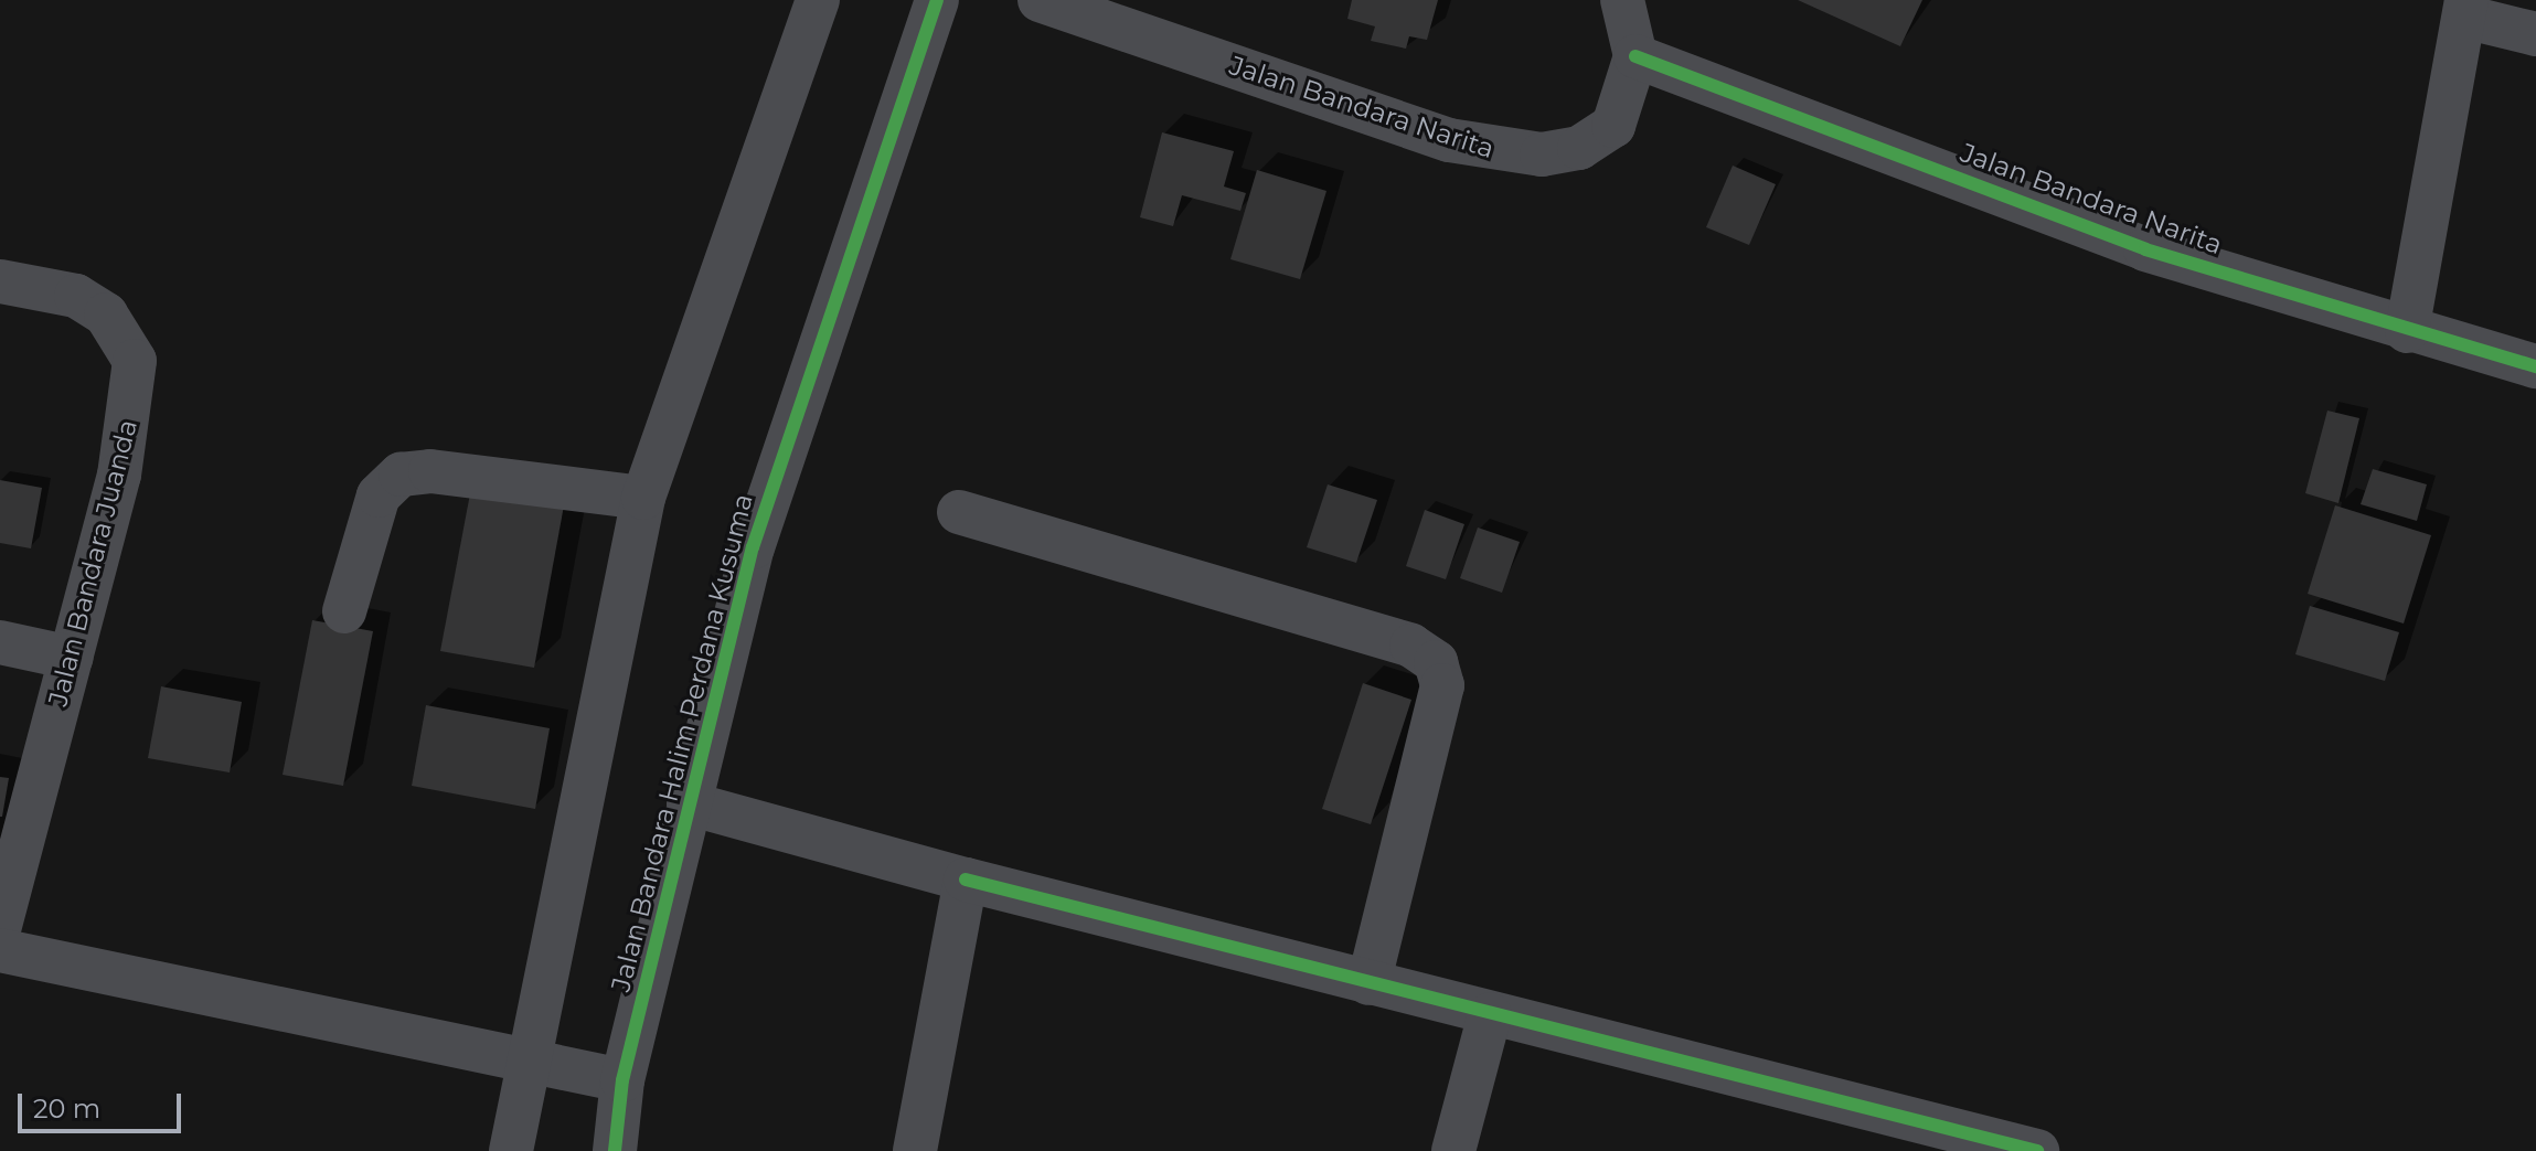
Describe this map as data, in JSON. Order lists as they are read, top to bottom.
{
  "streets": {
    "street": ["Jalan Bandara Narita", "Jalan Bandara Juanda", "Jalan Bandara Halim Perdana Kusuma"]
  },
  "scale_bar": "20 m"
}
